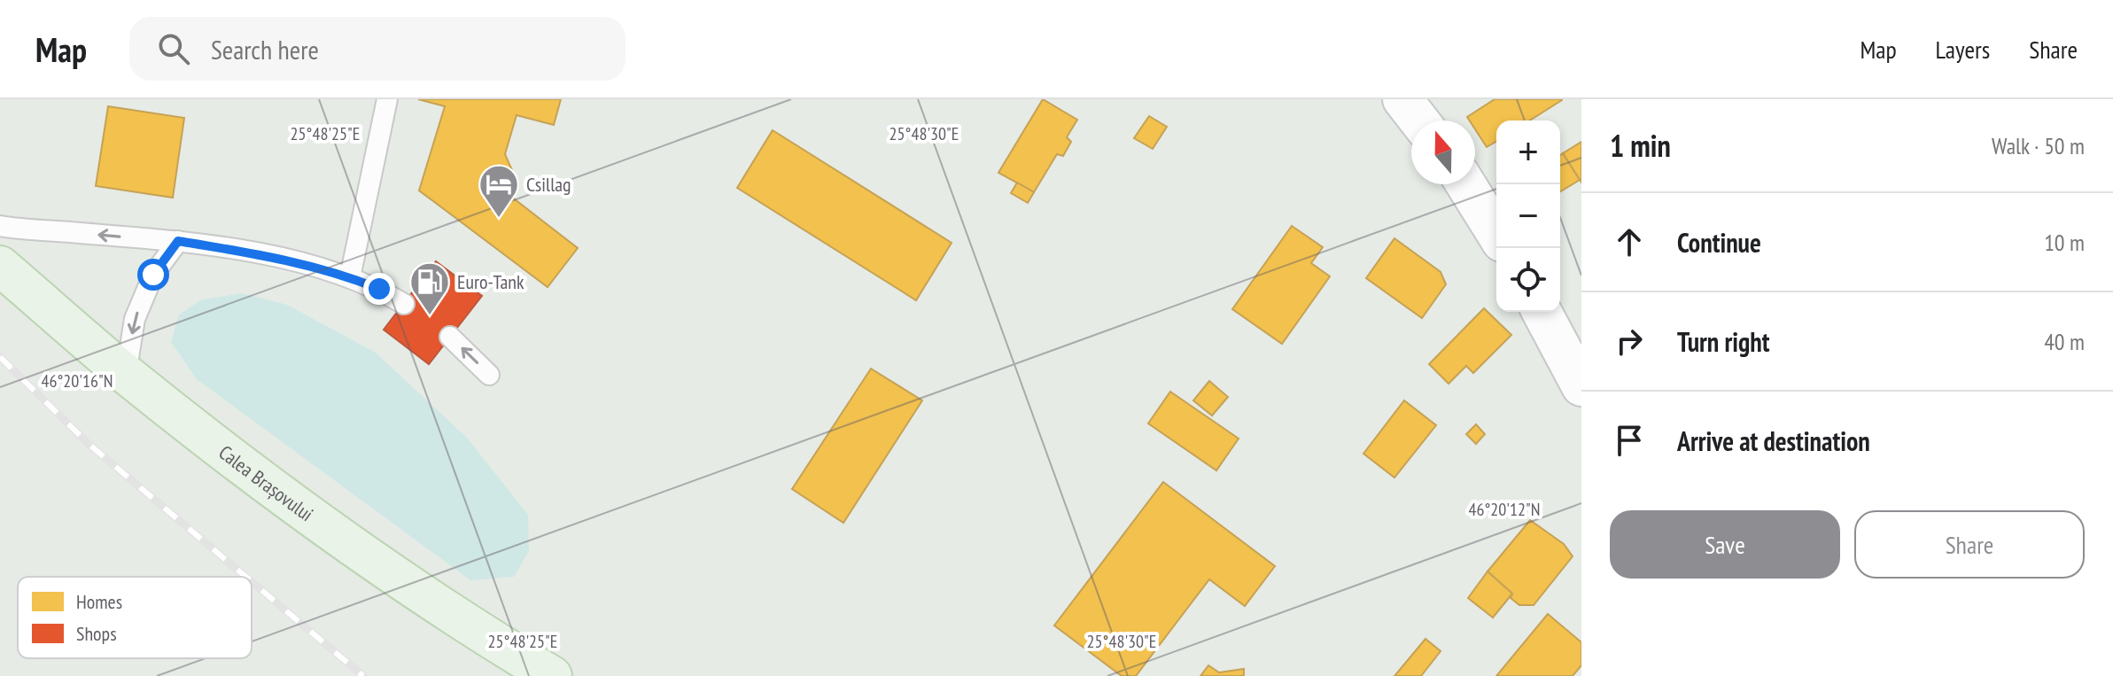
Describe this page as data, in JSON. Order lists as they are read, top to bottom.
{
  "streets": {
    "main road": ["Calea Brașovului"]
  },
  "places": {
    "hotel": ["Csillag"],
    "fuel station": ["Euro-Tank"]
  },
  "legend": ["Homes", "Shops"],
  "north": "top",
  "page": {
    "header": "Map",
    "search": "Search here",
    "nav": ["Map", "Layers", "Share"],
    "heading": ["1 min", "Walk · 50 m"],
    "map_buttons": ["+", "−"],
    "list": [
      ["Continue", "10 m"],
      ["Turn right", "40 m"],
      "Arrive at destination"
    ],
    "buttons": ["Save", "Share"]
  },
  "coordinates": [
    "25°48'25\"E",
    "25°48'30\"E",
    "46°20'16\"N",
    "46°20'12\"N"
  ]
}
